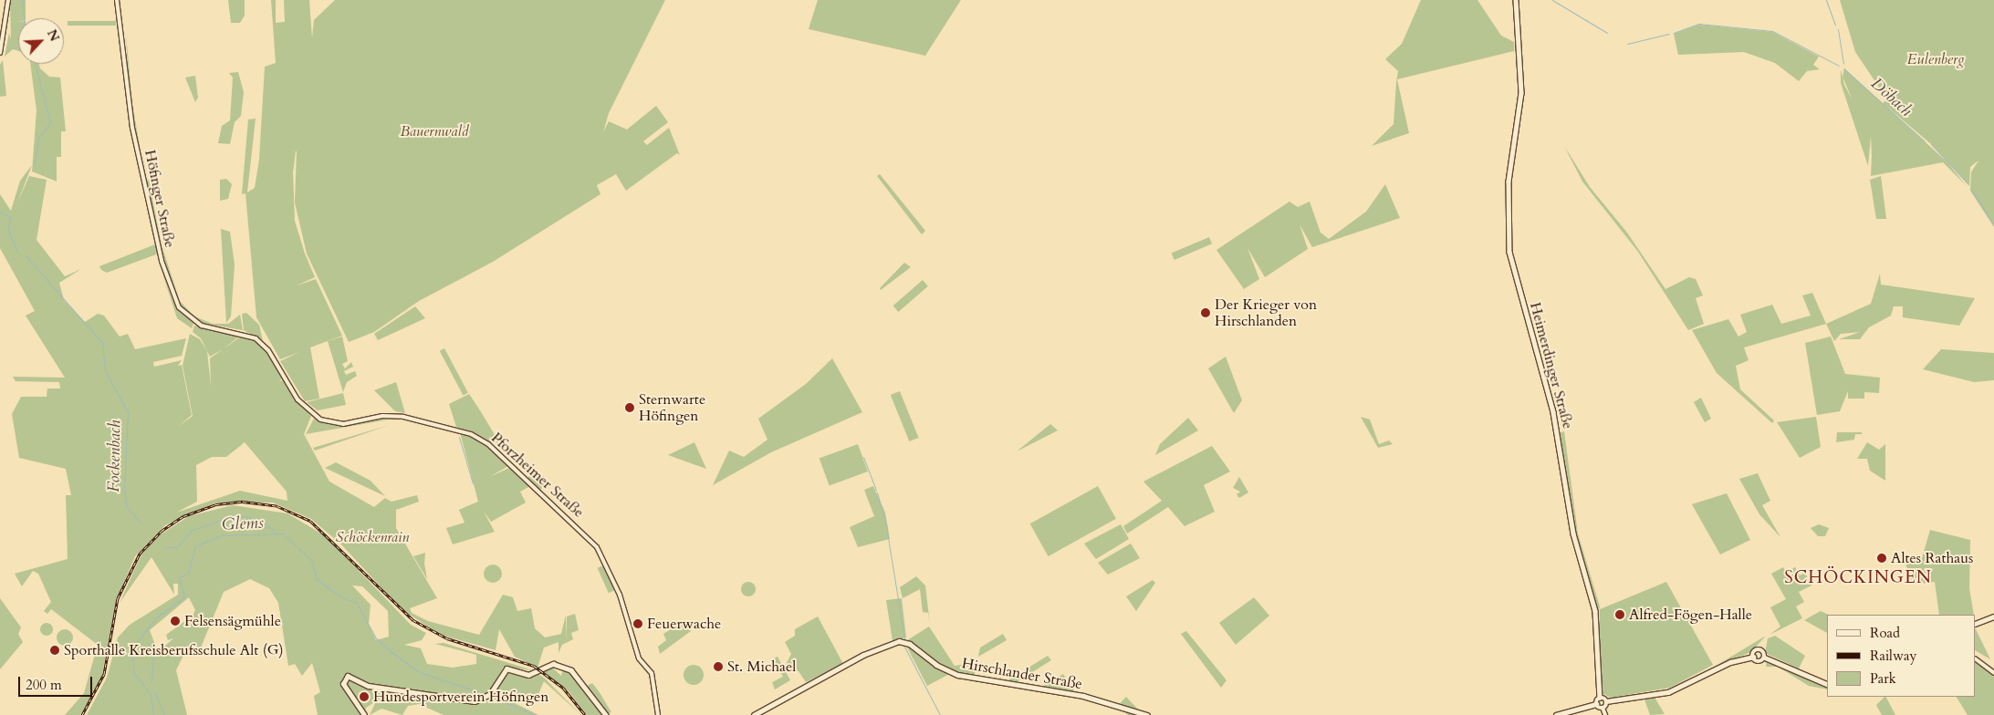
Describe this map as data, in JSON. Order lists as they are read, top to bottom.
{
  "streets": {
    "main road": ["Heimerdinger Straße", "Hirschlander Straße"],
    "street": ["Höfinger Straße", "Pforzheimer Straße"]
  },
  "crossings": [
    ["Höfinger Straße", "Pforzheimer Straße"]
  ],
  "districts": ["SCHÖCKINGEN"],
  "water": ["Döbach", "Fockenbach", "Glems"],
  "parks": ["Eulenberg", "Bauernwald", "Schöckenrain"],
  "places": [
    "Der Krieger von Hirschlanden",
    "Sternwarte Höfingen",
    "Altes Rathaus",
    "Alfred-Fögen-Halle",
    "Felsensägmühle",
    "Feuerwache",
    "Sporthalle Kreisberufsschule Alt (G)",
    "St. Michael",
    "Hundesportverein Höfingen"
  ],
  "legend": ["Road", "Railway", "Park"],
  "scale_bar": "200 m",
  "north": "top right"
}
